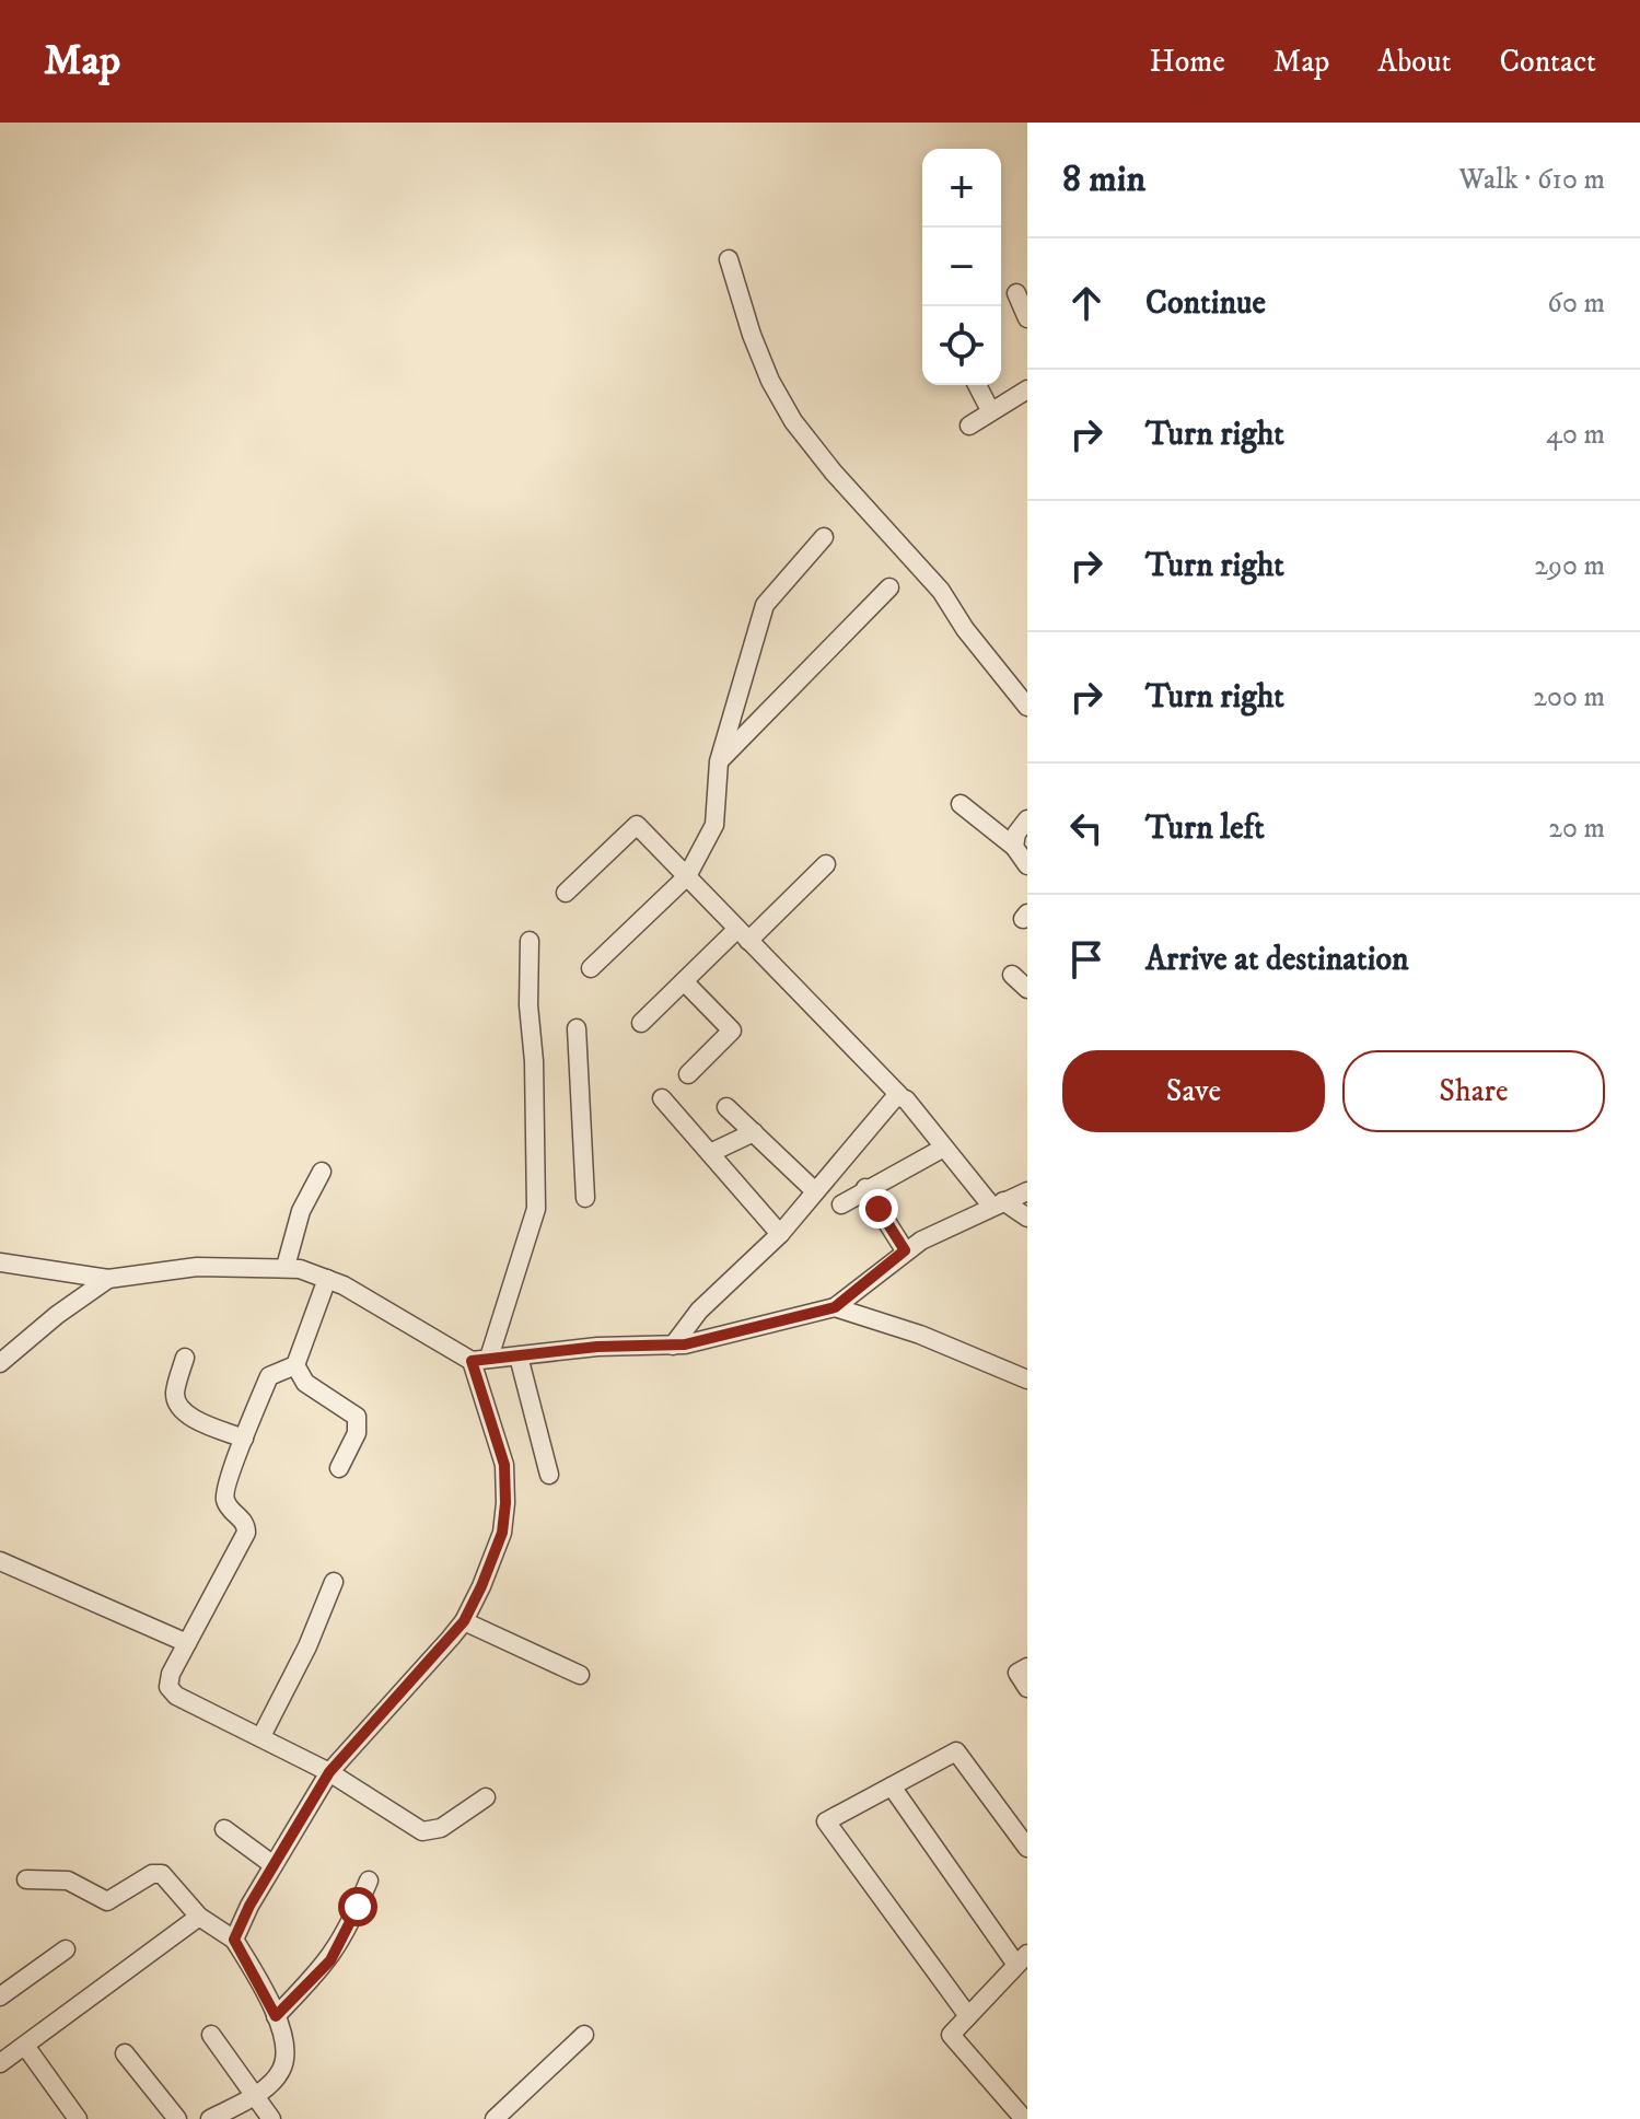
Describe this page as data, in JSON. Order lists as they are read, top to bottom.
{
  "page": {
    "header": "Map",
    "nav": [
      "Home",
      "Map",
      "About",
      "Contact"
    ],
    "heading": ["8 min", "Walk · 610 m"],
    "map_buttons": ["+", "−"],
    "list": [
      ["Continue", "60 m"],
      ["Turn right", "40 m"],
      ["Turn right", "290 m"],
      ["Turn right", "200 m"],
      ["Turn left", "20 m"],
      "Arrive at destination"
    ],
    "buttons": ["Save", "Share"]
  }
}
